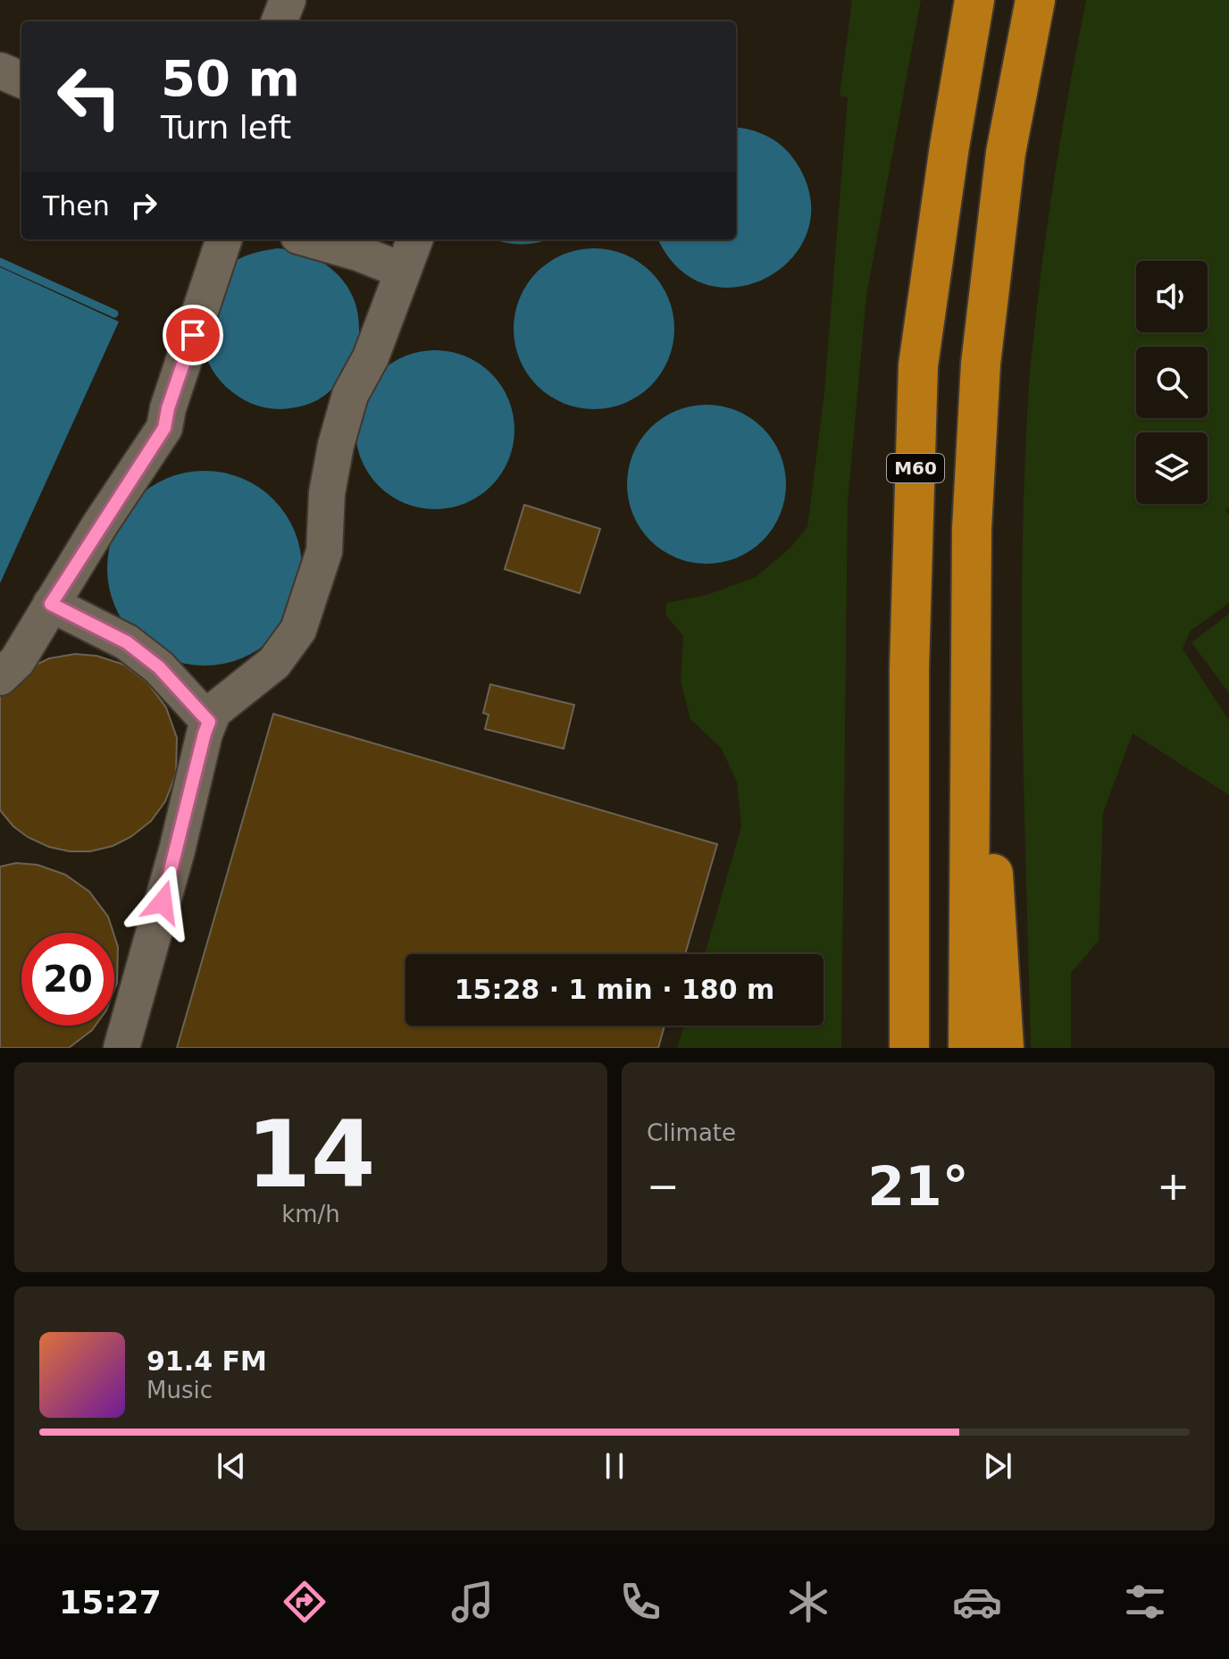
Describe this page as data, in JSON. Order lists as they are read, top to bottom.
{
  "streets": {
    "highway": ["M60"]
  },
  "page": {
    "turn": ["50 m", "Turn left"],
    "then": "Then",
    "limit": "20",
    "trip": "15:28 · 1 min · 180 m",
    "tile": [
      ["14", "km/h"],
      "Climate"
    ],
    "heat": ["−", "21°", "+"],
    "song": ["91.4 FM", "Music"],
    "tabs": "15:27"
  }
}
